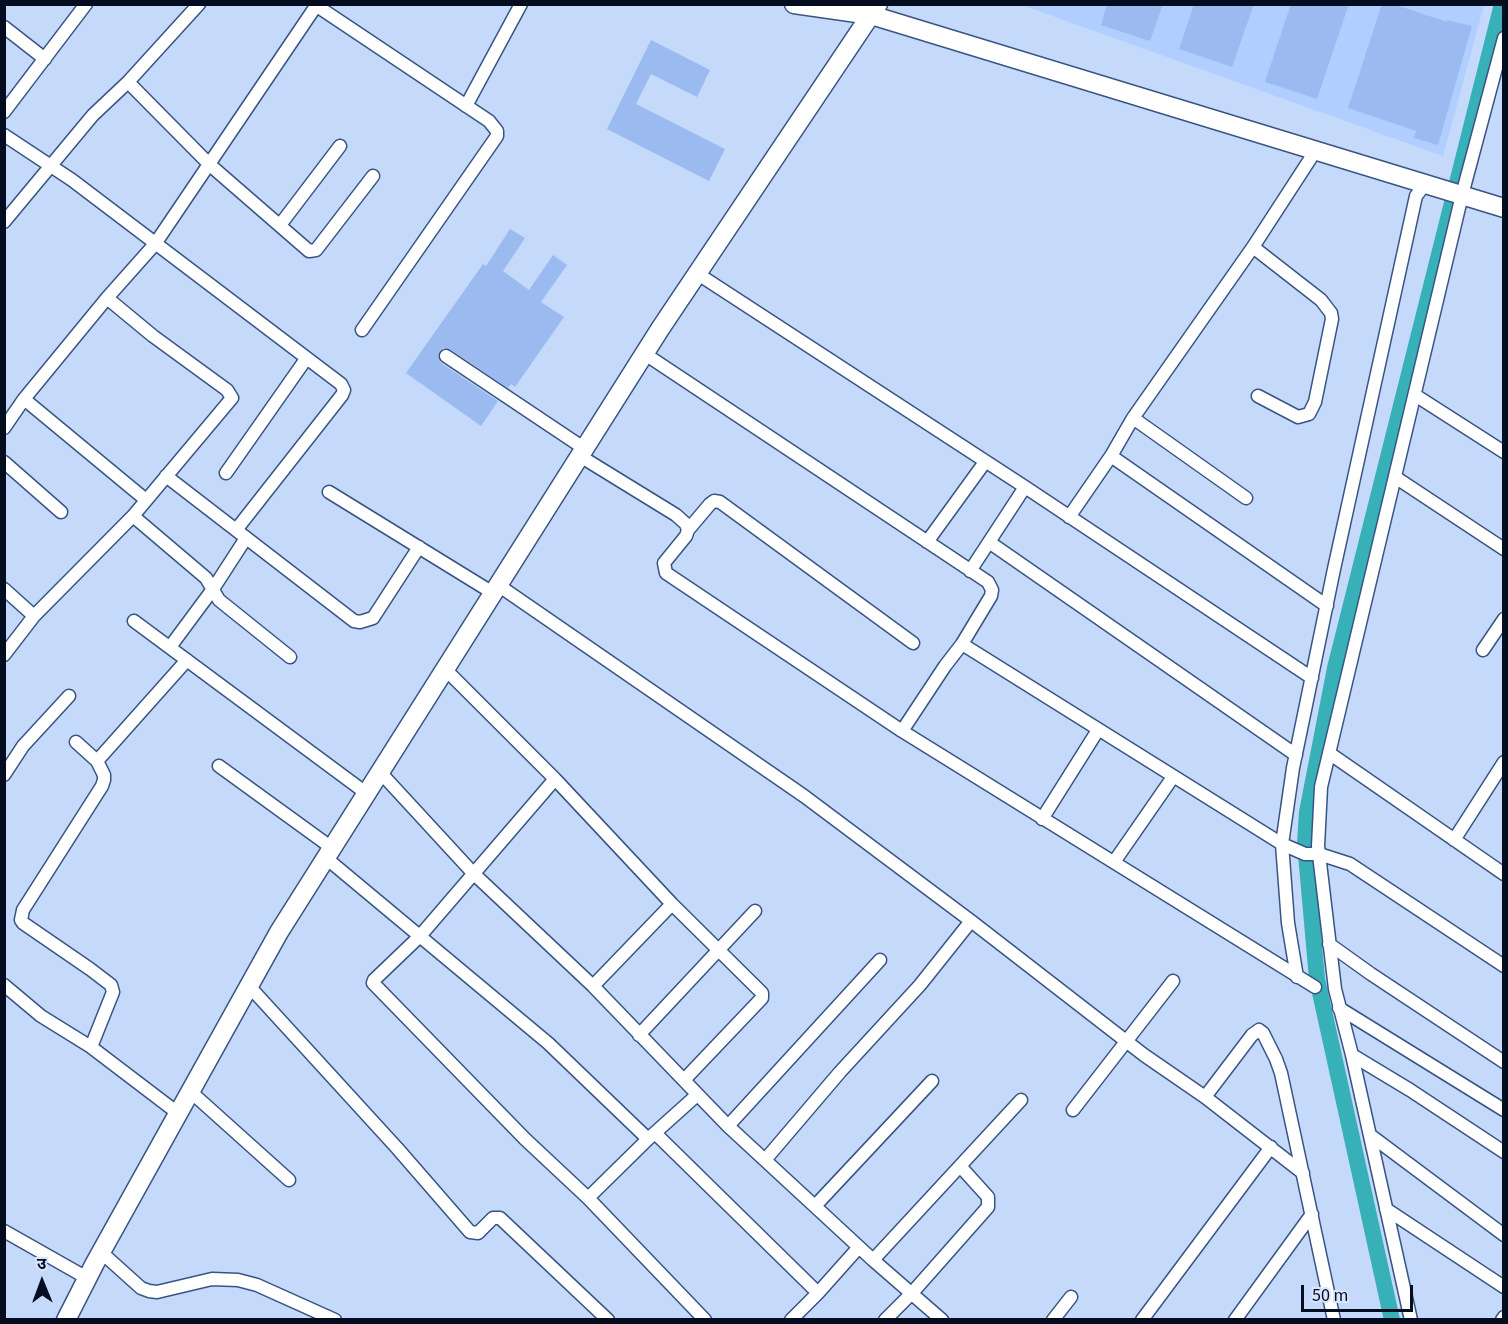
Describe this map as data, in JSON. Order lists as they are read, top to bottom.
{
  "scale_bar": "50 m",
  "north": "top"
}
